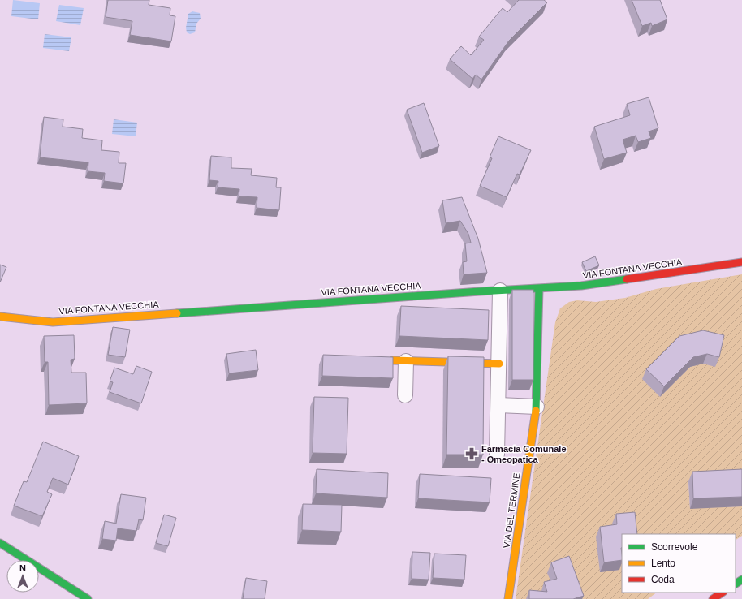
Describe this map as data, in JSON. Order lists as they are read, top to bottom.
{
  "streets": {
    "street": ["VIA FONTANA VECCHIA", "VIA DEL TERMINE"]
  },
  "crossings": [
    ["VIA FONTANA VECCHIA", "VIA DEL TERMINE"]
  ],
  "places": {
    "pharmacy": ["Farmacia Comunale - Omeopatica"]
  },
  "legend": ["Scorrevole", "Lento", "Coda"],
  "north": "top"
}
